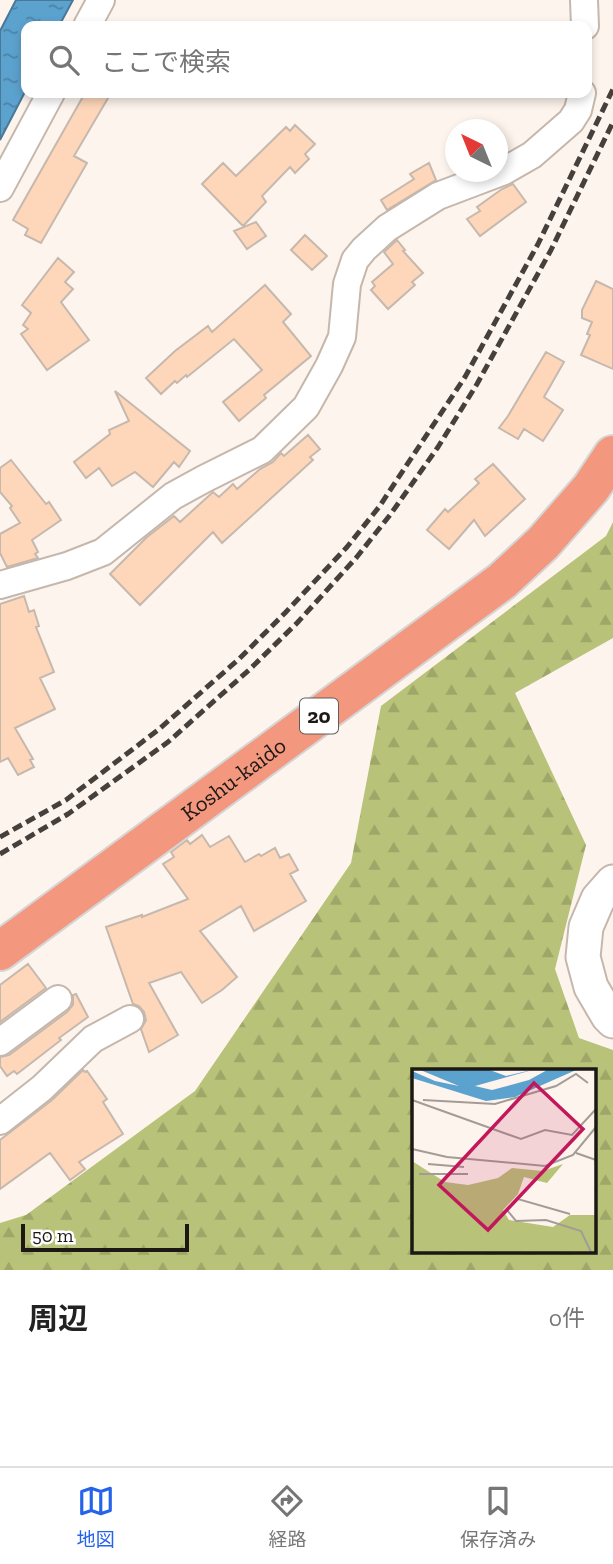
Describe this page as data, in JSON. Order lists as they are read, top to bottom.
{
  "streets": {
    "highway": ["20", "Koshu-kaido"]
  },
  "scale_bar": "50 m",
  "north": "top left",
  "page": {
    "search": "ここで検索",
    "scale": "50 m",
    "heading": ["周辺", "0件"],
    "nav": ["地図", "経路", "保存済み"]
  }
}
